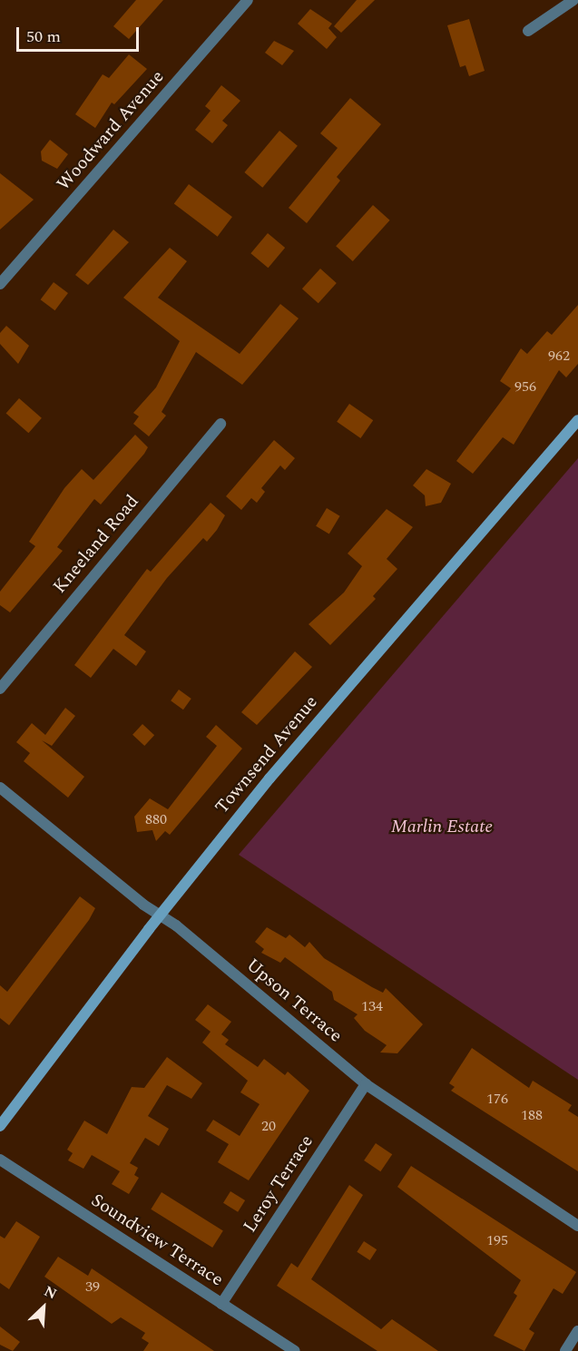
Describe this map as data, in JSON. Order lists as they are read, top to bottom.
{
  "streets": {
    "main road": ["Townsend Avenue"],
    "street": [
      "Woodward Avenue",
      "Kneeland Road",
      "Upson Terrace",
      "Leroy Terrace",
      "Soundview Terrace"
    ]
  },
  "crossings": [
    ["Townsend Avenue", "Upson Terrace"],
    ["Upson Terrace", "Leroy Terrace"],
    ["Leroy Terrace", "Soundview Terrace"]
  ],
  "parks": ["Marlin Estate"],
  "house_numbers": [
    "962",
    "956",
    "880",
    "134",
    "176",
    "188",
    "20",
    "195",
    "39"
  ],
  "scale_bar": "50 m",
  "north": "top right"
}
